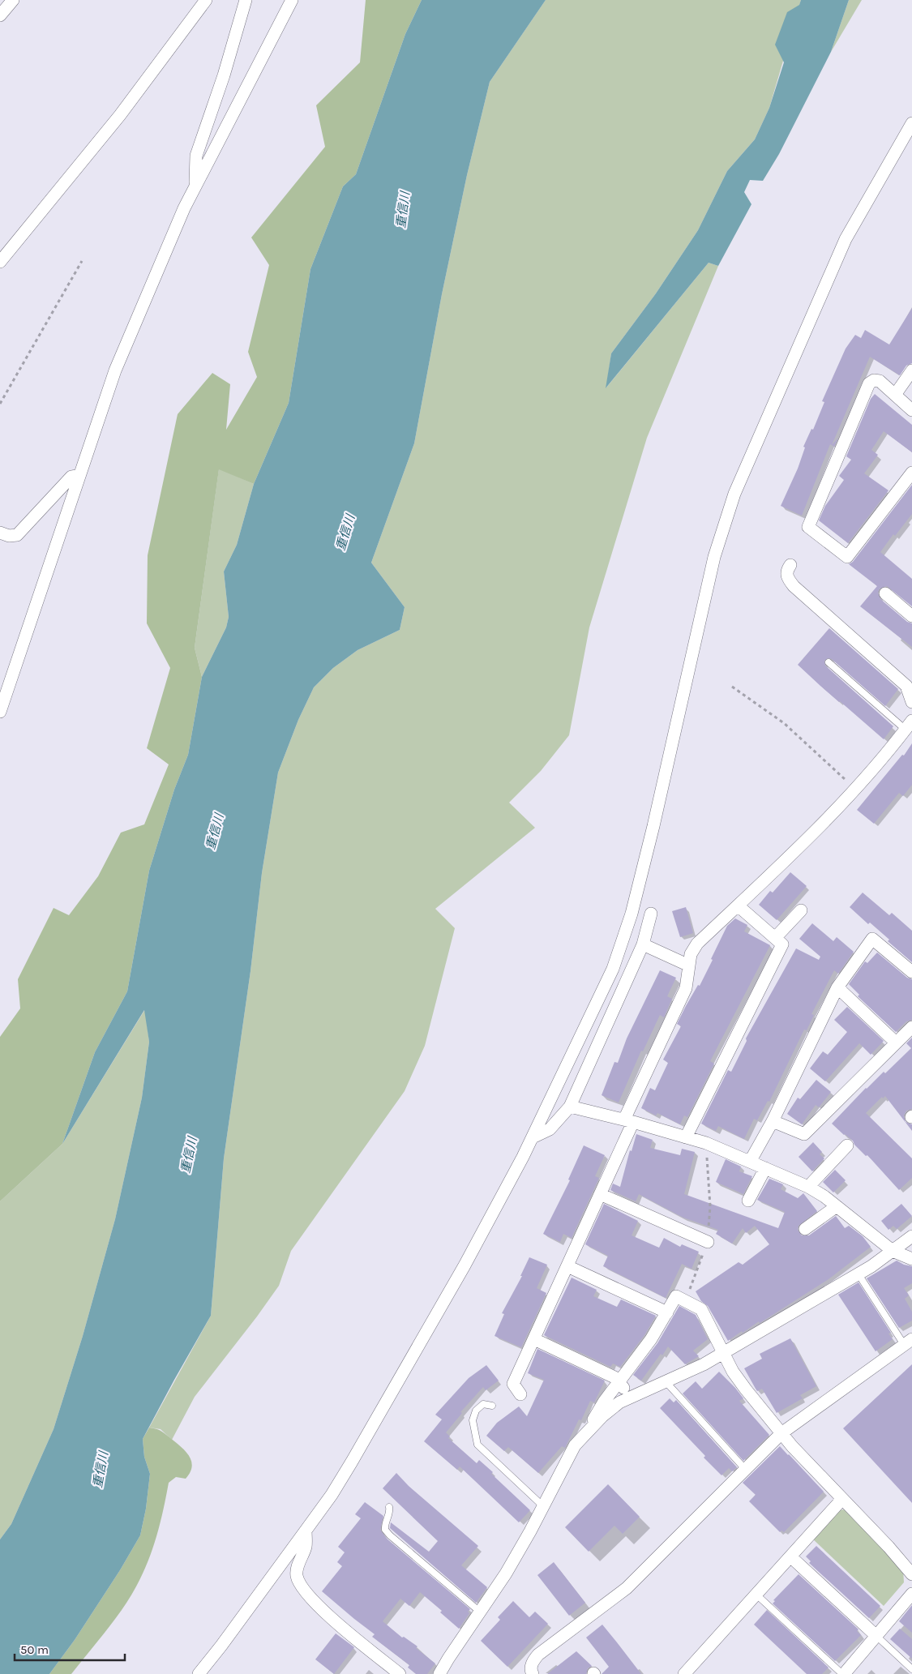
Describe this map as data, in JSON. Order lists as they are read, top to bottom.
{
  "water": ["重信川"],
  "scale_bar": "50 m"
}
